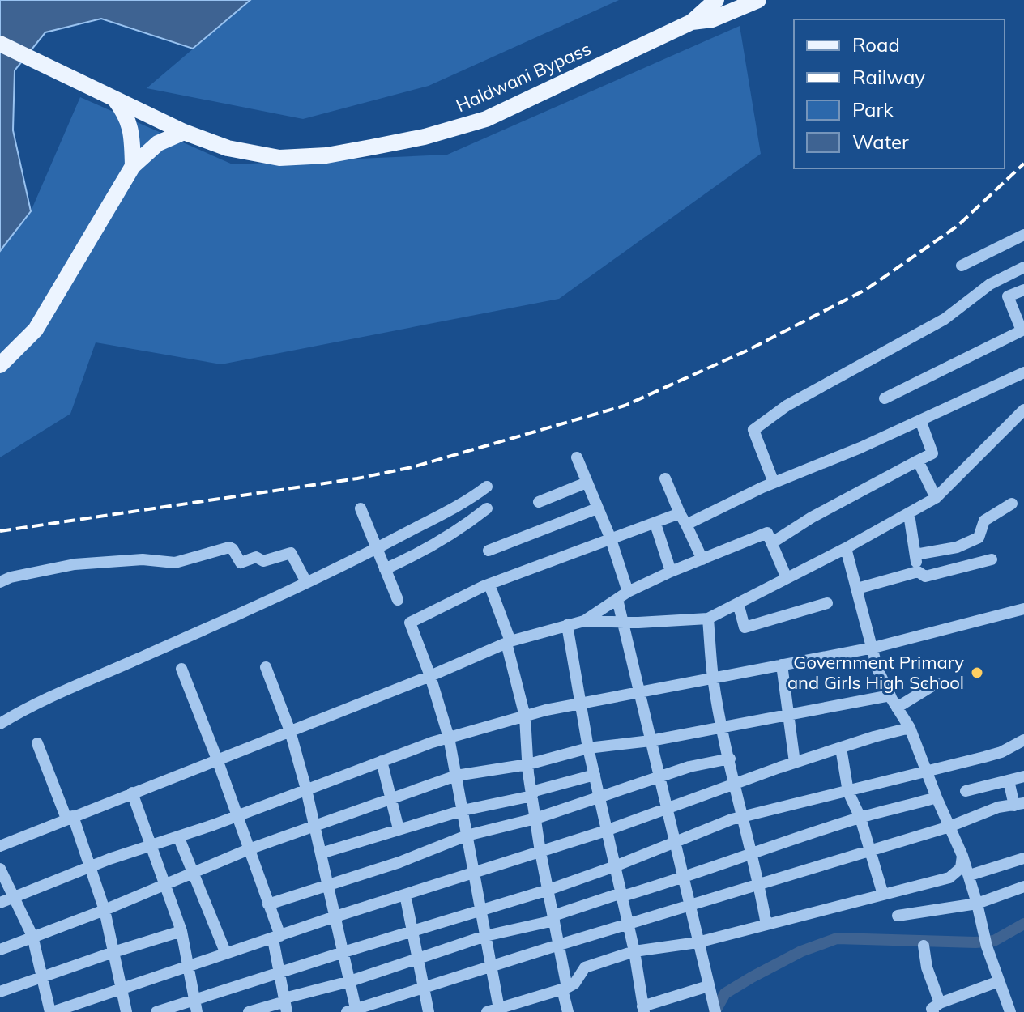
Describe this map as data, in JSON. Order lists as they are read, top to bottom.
{
  "streets": {
    "main road": ["Haldwani Bypass"]
  },
  "places": ["Government Primary and Girls High School"],
  "legend": [
    "Road",
    "Railway",
    "Park",
    "Water"
  ]
}
